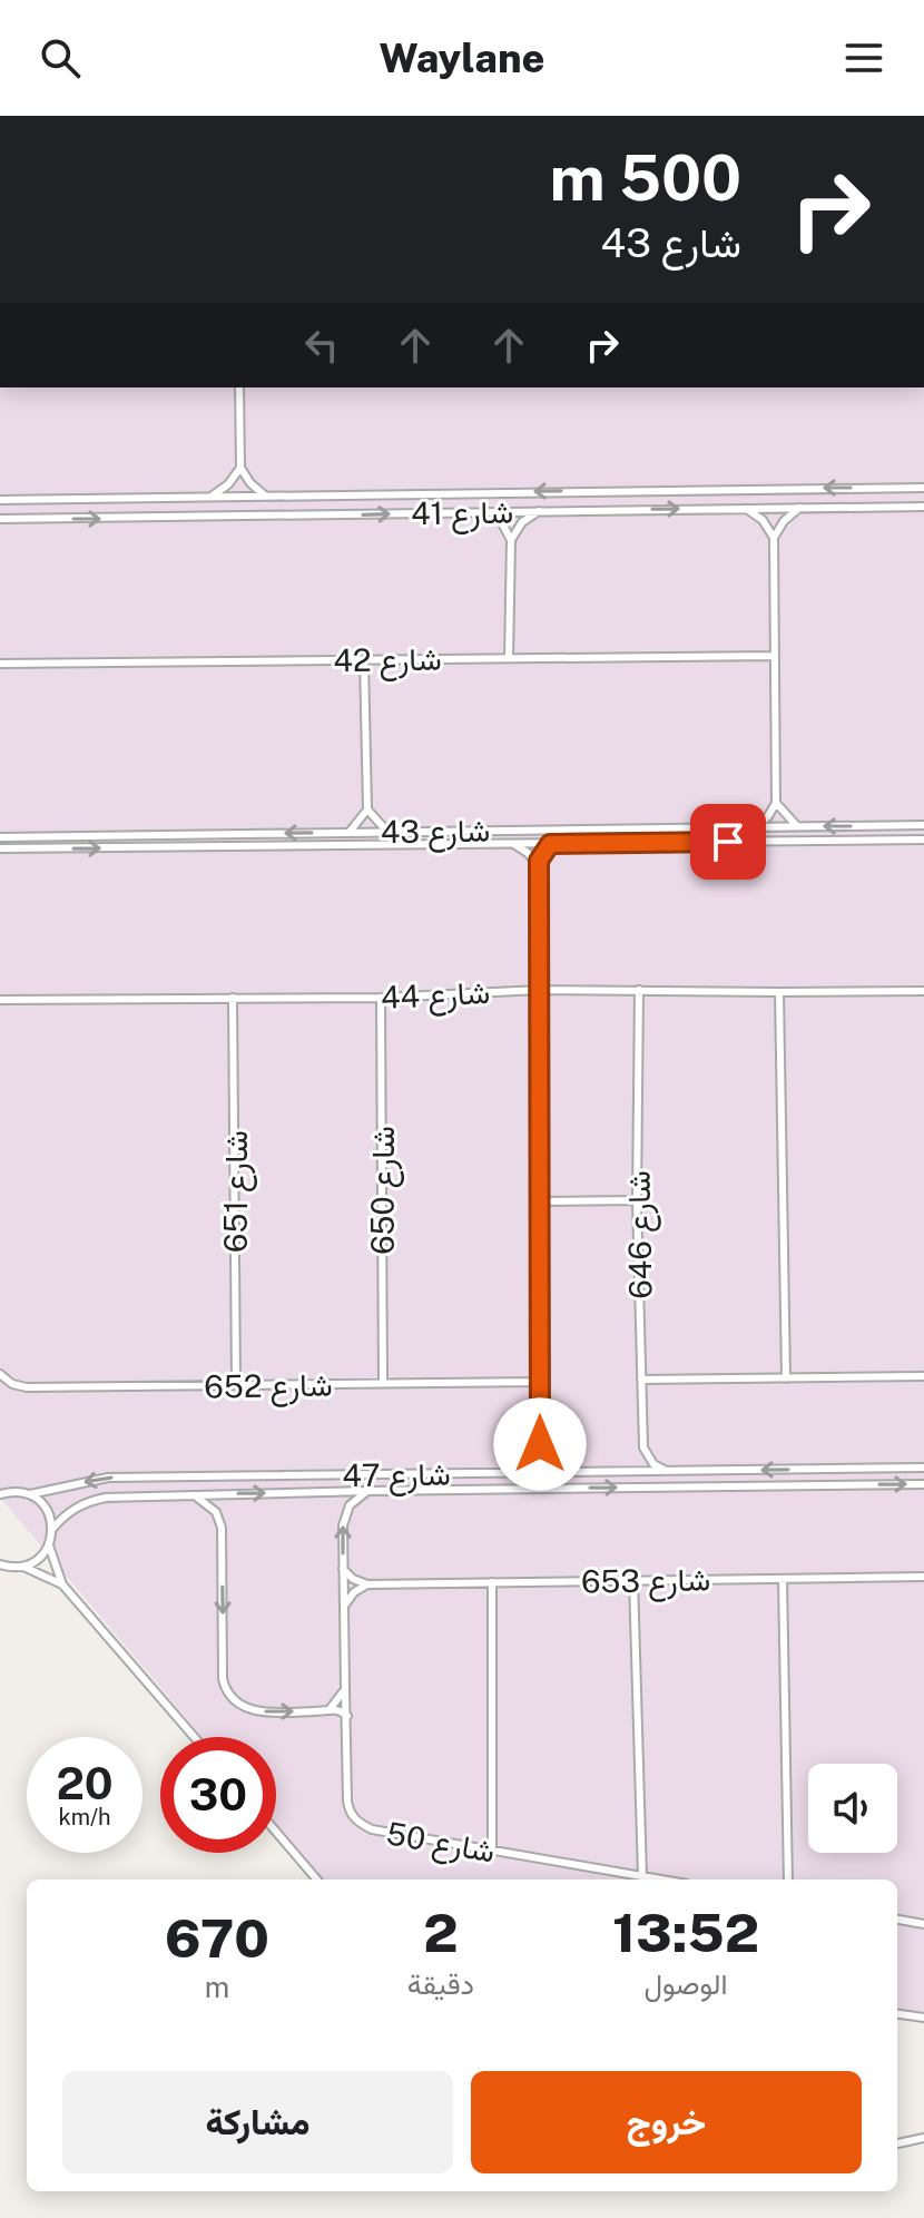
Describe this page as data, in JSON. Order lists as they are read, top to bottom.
{
  "streets": {
    "street": [
      "شارع 41",
      "شارع 42",
      "شارع 43",
      "شارع 44",
      "شارع 650",
      "شارع 651",
      "شارع 646",
      "شارع 652",
      "شارع 47",
      "شارع 653",
      "شارع 50"
    ]
  },
  "crossings": [
    ["شارع 44", "شارع 650"],
    ["شارع 44", "شارع 651"],
    ["شارع 44", "شارع 646"],
    ["شارع 650", "شارع 652"],
    ["شارع 651", "شارع 652"],
    ["شارع 646", "شارع 47"],
    ["شارع 47", "شارع 50"]
  ],
  "page": {
    "header": "Waylane",
    "turn": ["500 m", "شارع 43"],
    "speed": "20 km/h",
    "limit": "30",
    "eta": [
      "13:52",
      "الوصول",
      "2",
      "دقيقة",
      "670",
      "m"
    ],
    "buttons": ["خروج", "مشاركة"]
  }
}
